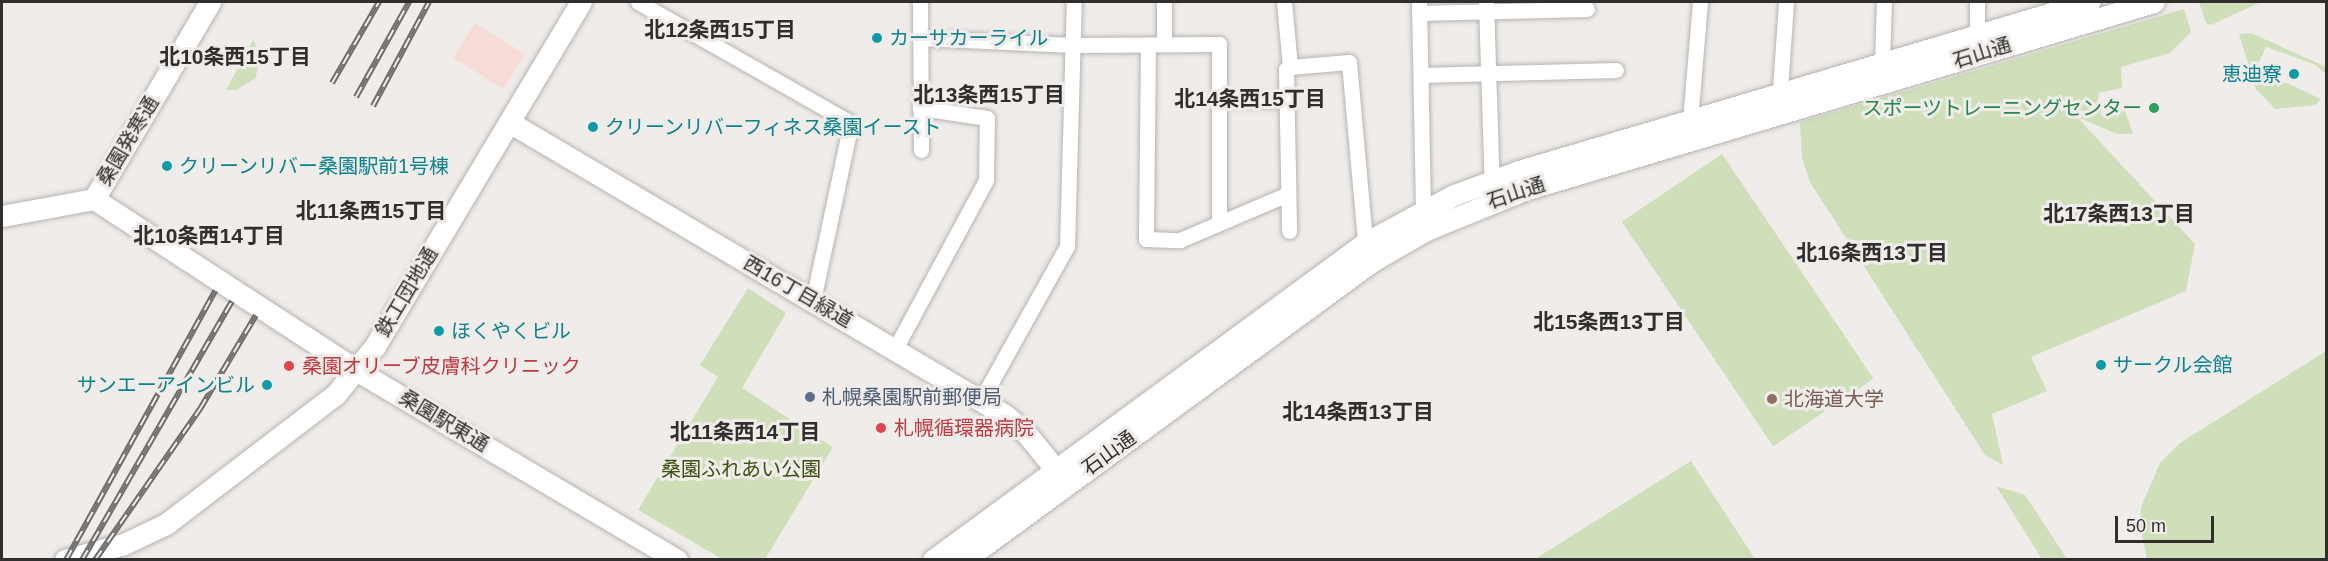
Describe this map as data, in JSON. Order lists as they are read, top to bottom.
{
  "streets": {
    "main road": [
      "石山通",
      "桑園発寒通",
      "鉄工団地通",
      "西16丁目緑道",
      "桑園駅東通"
    ]
  },
  "crossings": [
    ["石山通", "西16丁目緑道"],
    ["桑園発寒通", "桑園駅東通"],
    ["鉄工団地通", "西16丁目緑道"],
    ["鉄工団地通", "桑園駅東通"]
  ],
  "districts": [
    "北12条西15丁目",
    "北10条西15丁目",
    "北13条西15丁目",
    "北14条西15丁目",
    "北11条西15丁目",
    "北17条西13丁目",
    "北10条西14丁目",
    "北16条西13丁目",
    "北15条西13丁目",
    "北14条西13丁目",
    "北11条西14丁目"
  ],
  "parks": ["桑園ふれあい公園"],
  "places": [
    "カーサカーライル",
    "恵迪寮",
    "スポーツトレーニングセンター",
    "クリーンリバーフィネス桑園イースト",
    "クリーンリバー桑園駅前1号棟",
    "ほくやくビル",
    "サークル会館",
    "桑園オリーブ皮膚科クリニック",
    "サンエーアインビル",
    "札幌桑園駅前郵便局",
    "北海道大学",
    "札幌循環器病院"
  ],
  "scale_bar": "50 m"
}
